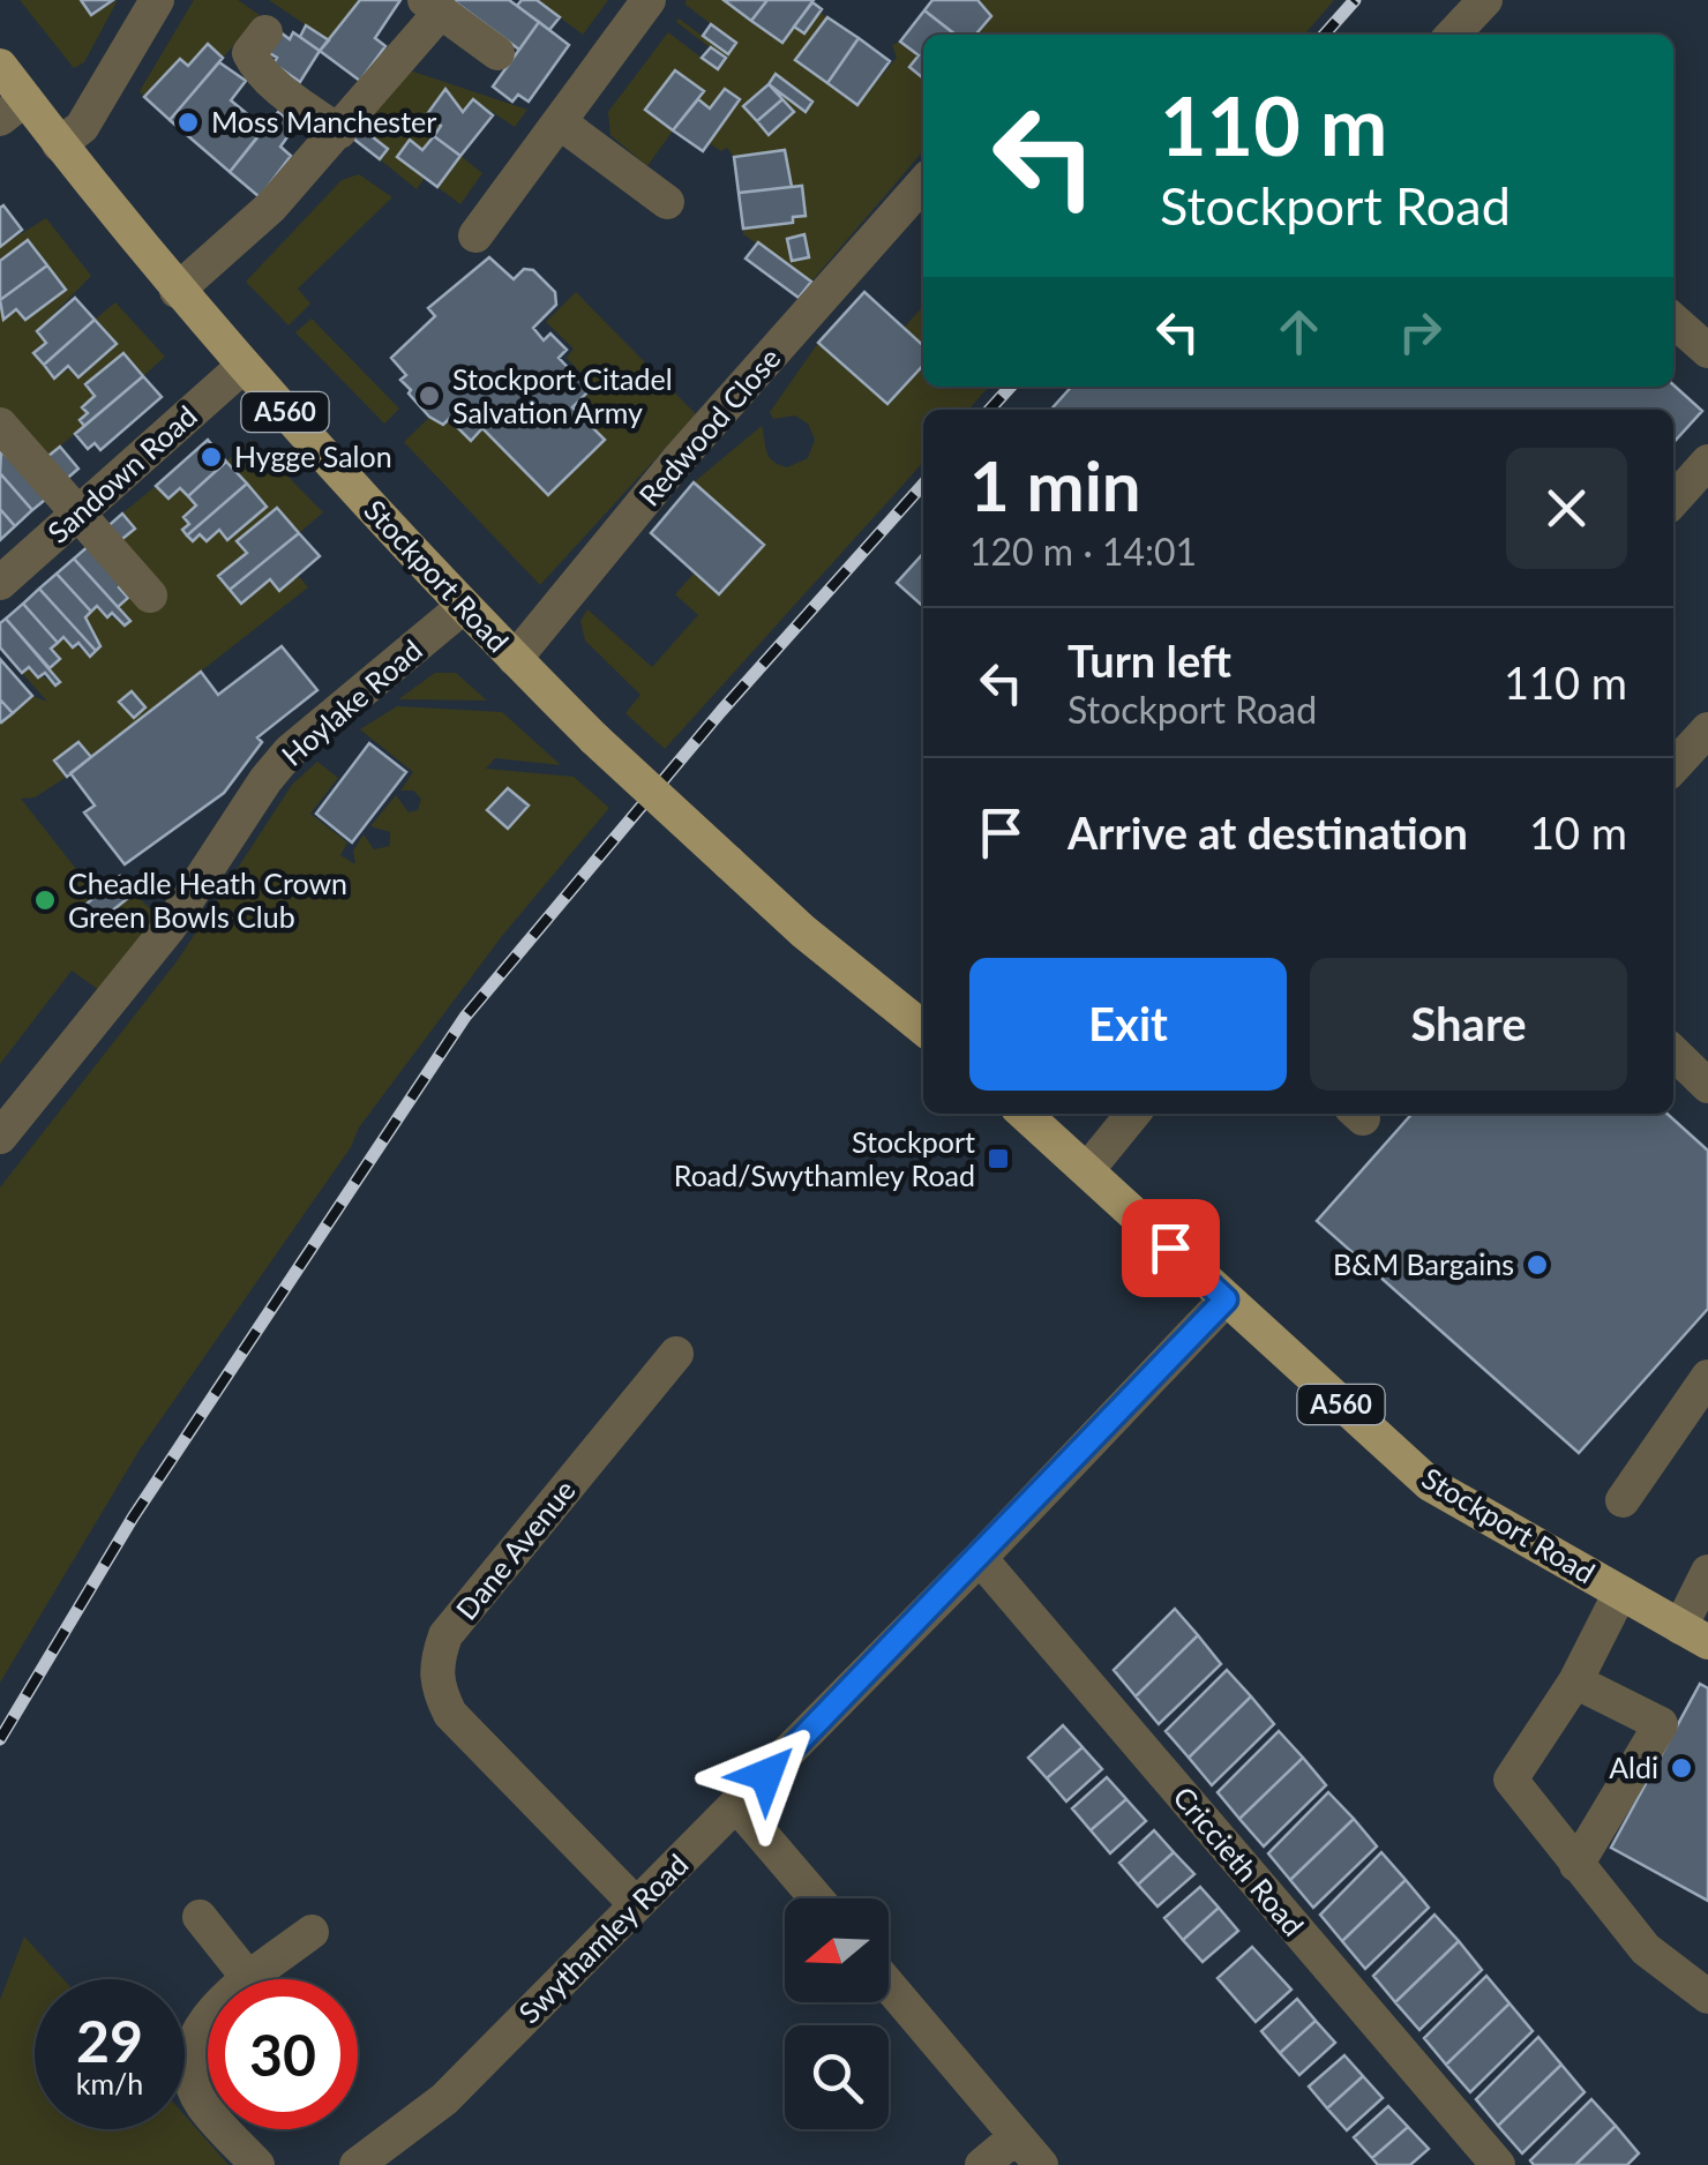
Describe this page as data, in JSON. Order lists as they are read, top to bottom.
{
  "streets": {
    "main road": ["A560", "Stockport Road"],
    "street": [
      "Redwood Close",
      "Sandown Road",
      "Hoylake Road",
      "Dane Avenue",
      "Criccieth Road",
      "Swythamley Road"
    ]
  },
  "crossings": [
    ["Redwood Close", "Stockport Road"],
    ["Sandown Road", "Stockport Road"],
    ["Stockport Road", "Hoylake Road"],
    ["Stockport Road", "Swythamley Road"],
    ["Dane Avenue", "Swythamley Road"],
    ["Criccieth Road", "Swythamley Road"]
  ],
  "places": {
    "other": [
      "Moss Manchester",
      "Stockport Citadel Salvation Army",
      "Hygge Salon",
      "Cheadle Heath Crown Green Bowls Club",
      "B&M Bargains",
      "Aldi"
    ],
    "transit": ["Stockport Road/Swythamley Road"]
  },
  "north": "left",
  "page": {
    "turn": ["110 m", "Stockport Road"],
    "heading": ["1 min", "120 m · 14:01"],
    "list": [
      {
        "name": "Turn left",
        "note": "Stockport Road",
        "value": "110 m"
      },
      {
        "name": "Arrive at destination",
        "value": "10 m"
      }
    ],
    "buttons": ["Exit", "Share"],
    "speed": "29 km/h",
    "limit": "30"
  }
}
